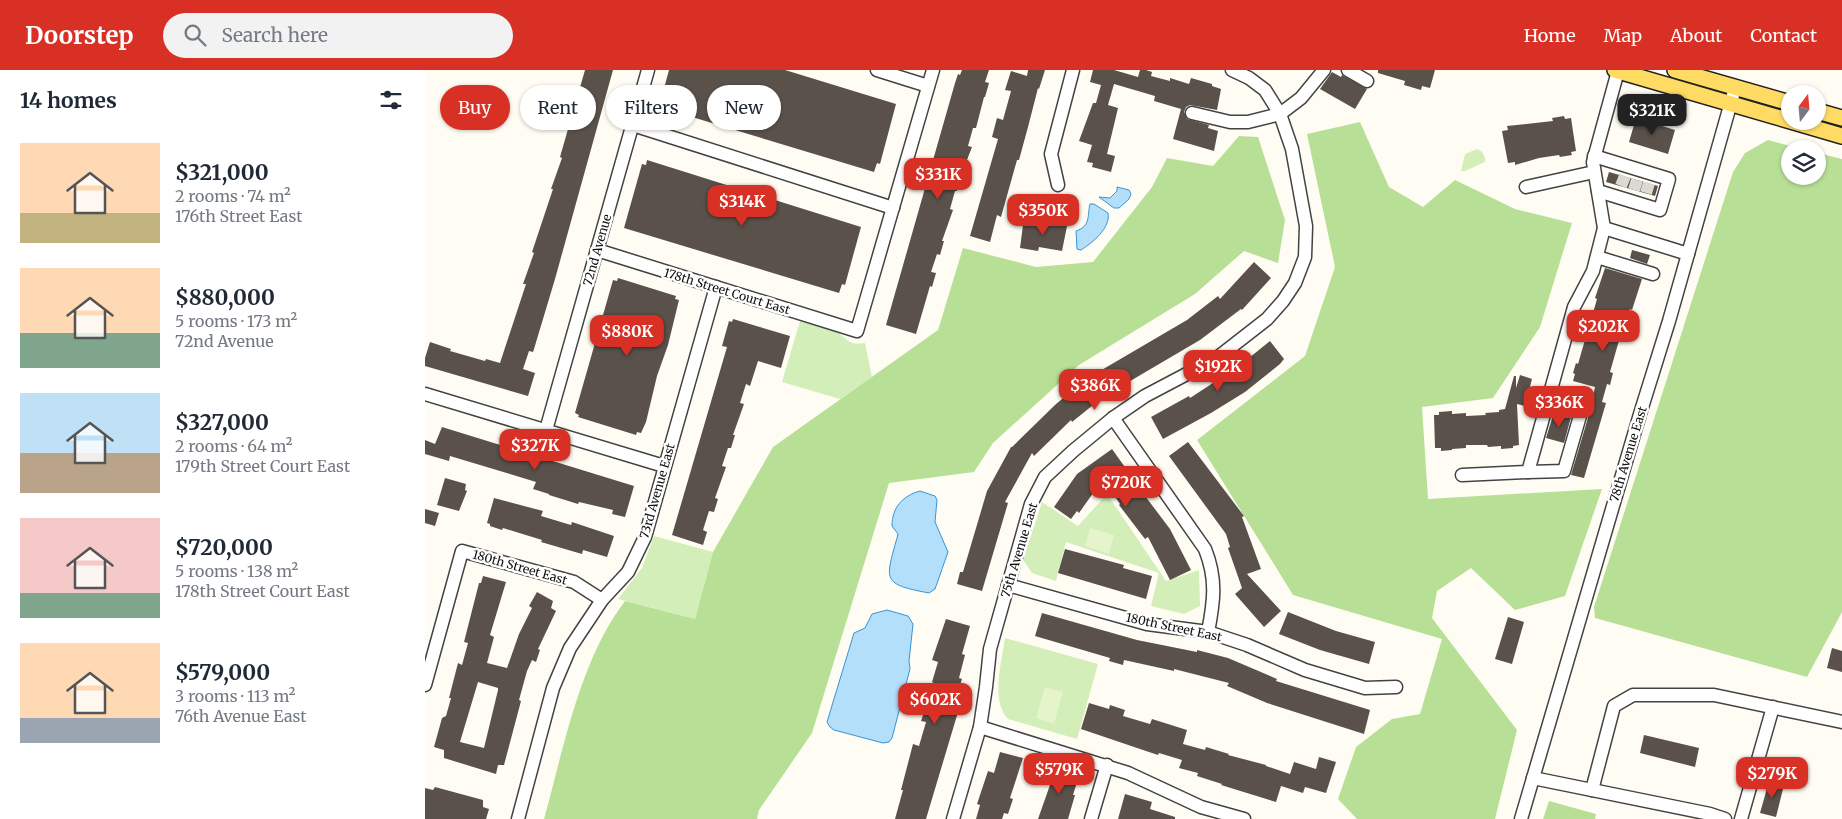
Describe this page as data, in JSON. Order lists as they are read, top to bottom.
{
  "streets": {
    "street": [
      "72nd Avenue",
      "178th Street Court East",
      "78th Avenue East",
      "73rd Avenue East",
      "75th Avenue East",
      "180th Street East"
    ]
  },
  "crossings": [
    ["72nd Avenue", "178th Street Court East"],
    ["178th Street Court East", "73rd Avenue East"],
    ["73rd Avenue East", "180th Street East"],
    ["75th Avenue East", "180th Street East"]
  ],
  "north": "top",
  "page": {
    "header": "Doorstep",
    "search": "Search here",
    "nav": [
      "Home",
      "Map",
      "About",
      "Contact"
    ],
    "heading": "14 homes",
    "chip": [
      "Buy",
      "Rent",
      "Filters",
      "New"
    ],
    "price": [
      "$321K",
      "$331K",
      "$314K",
      "$350K",
      "$202K",
      "$880K",
      "$192K",
      "$386K",
      "$336K",
      "$327K",
      "$720K",
      "$602K",
      "$579K",
      "$279K"
    ],
    "list": [
      {
        "name": "$321,000",
        "note": "2 rooms · 74 m² · 176th Street East"
      },
      {
        "name": "$880,000",
        "note": "5 rooms · 173 m² · 72nd Avenue"
      },
      {
        "name": "$327,000",
        "note": "2 rooms · 64 m² · 179th Street Court East"
      },
      {
        "name": "$720,000",
        "note": "5 rooms · 138 m² · 178th Street Court East"
      },
      {
        "name": "$579,000",
        "note": "3 rooms · 113 m² · 76th Avenue East"
      }
    ]
  }
}
